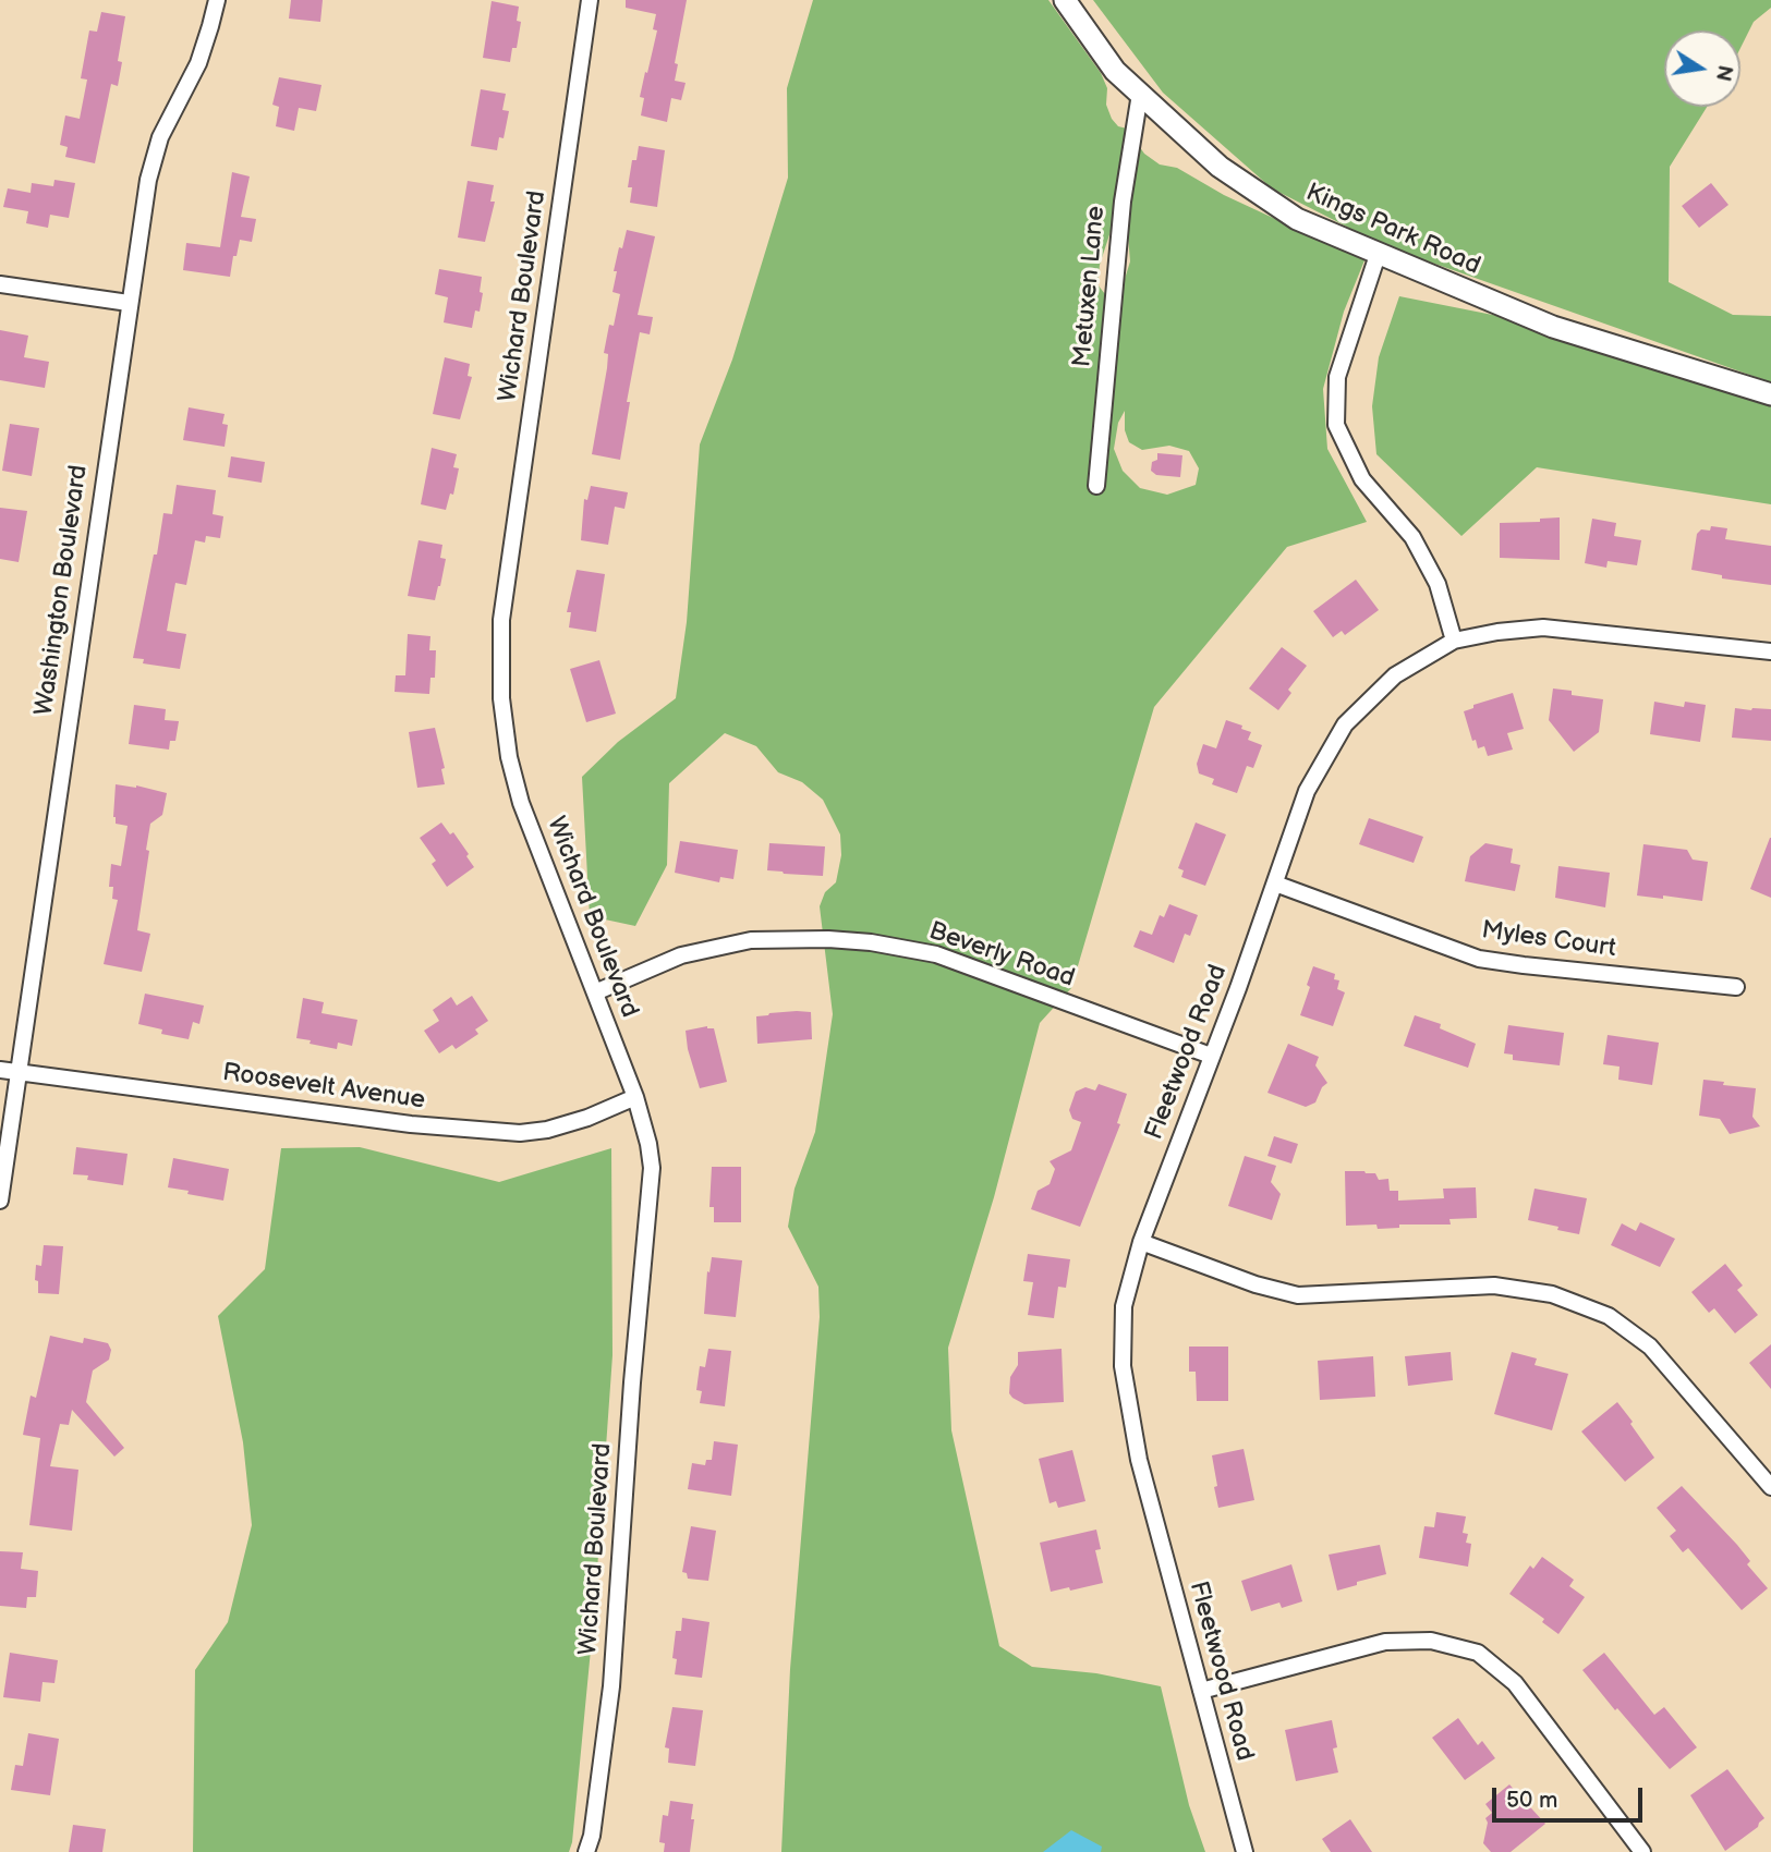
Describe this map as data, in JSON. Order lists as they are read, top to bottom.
{
  "streets": {
    "street": [
      "Kings Park Road",
      "Metuxen Lane",
      "Wichard Boulevard",
      "Washington Boulevard",
      "Myles Court",
      "Beverly Road",
      "Fleetwood Road",
      "Roosevelt Avenue"
    ]
  },
  "crossings": [
    ["Kings Park Road", "Metuxen Lane"],
    ["Wichard Boulevard", "Beverly Road"],
    ["Wichard Boulevard", "Roosevelt Avenue"],
    ["Washington Boulevard", "Roosevelt Avenue"],
    ["Myles Court", "Fleetwood Road"],
    ["Beverly Road", "Fleetwood Road"]
  ],
  "scale_bar": "50 m",
  "north": "right"
}
